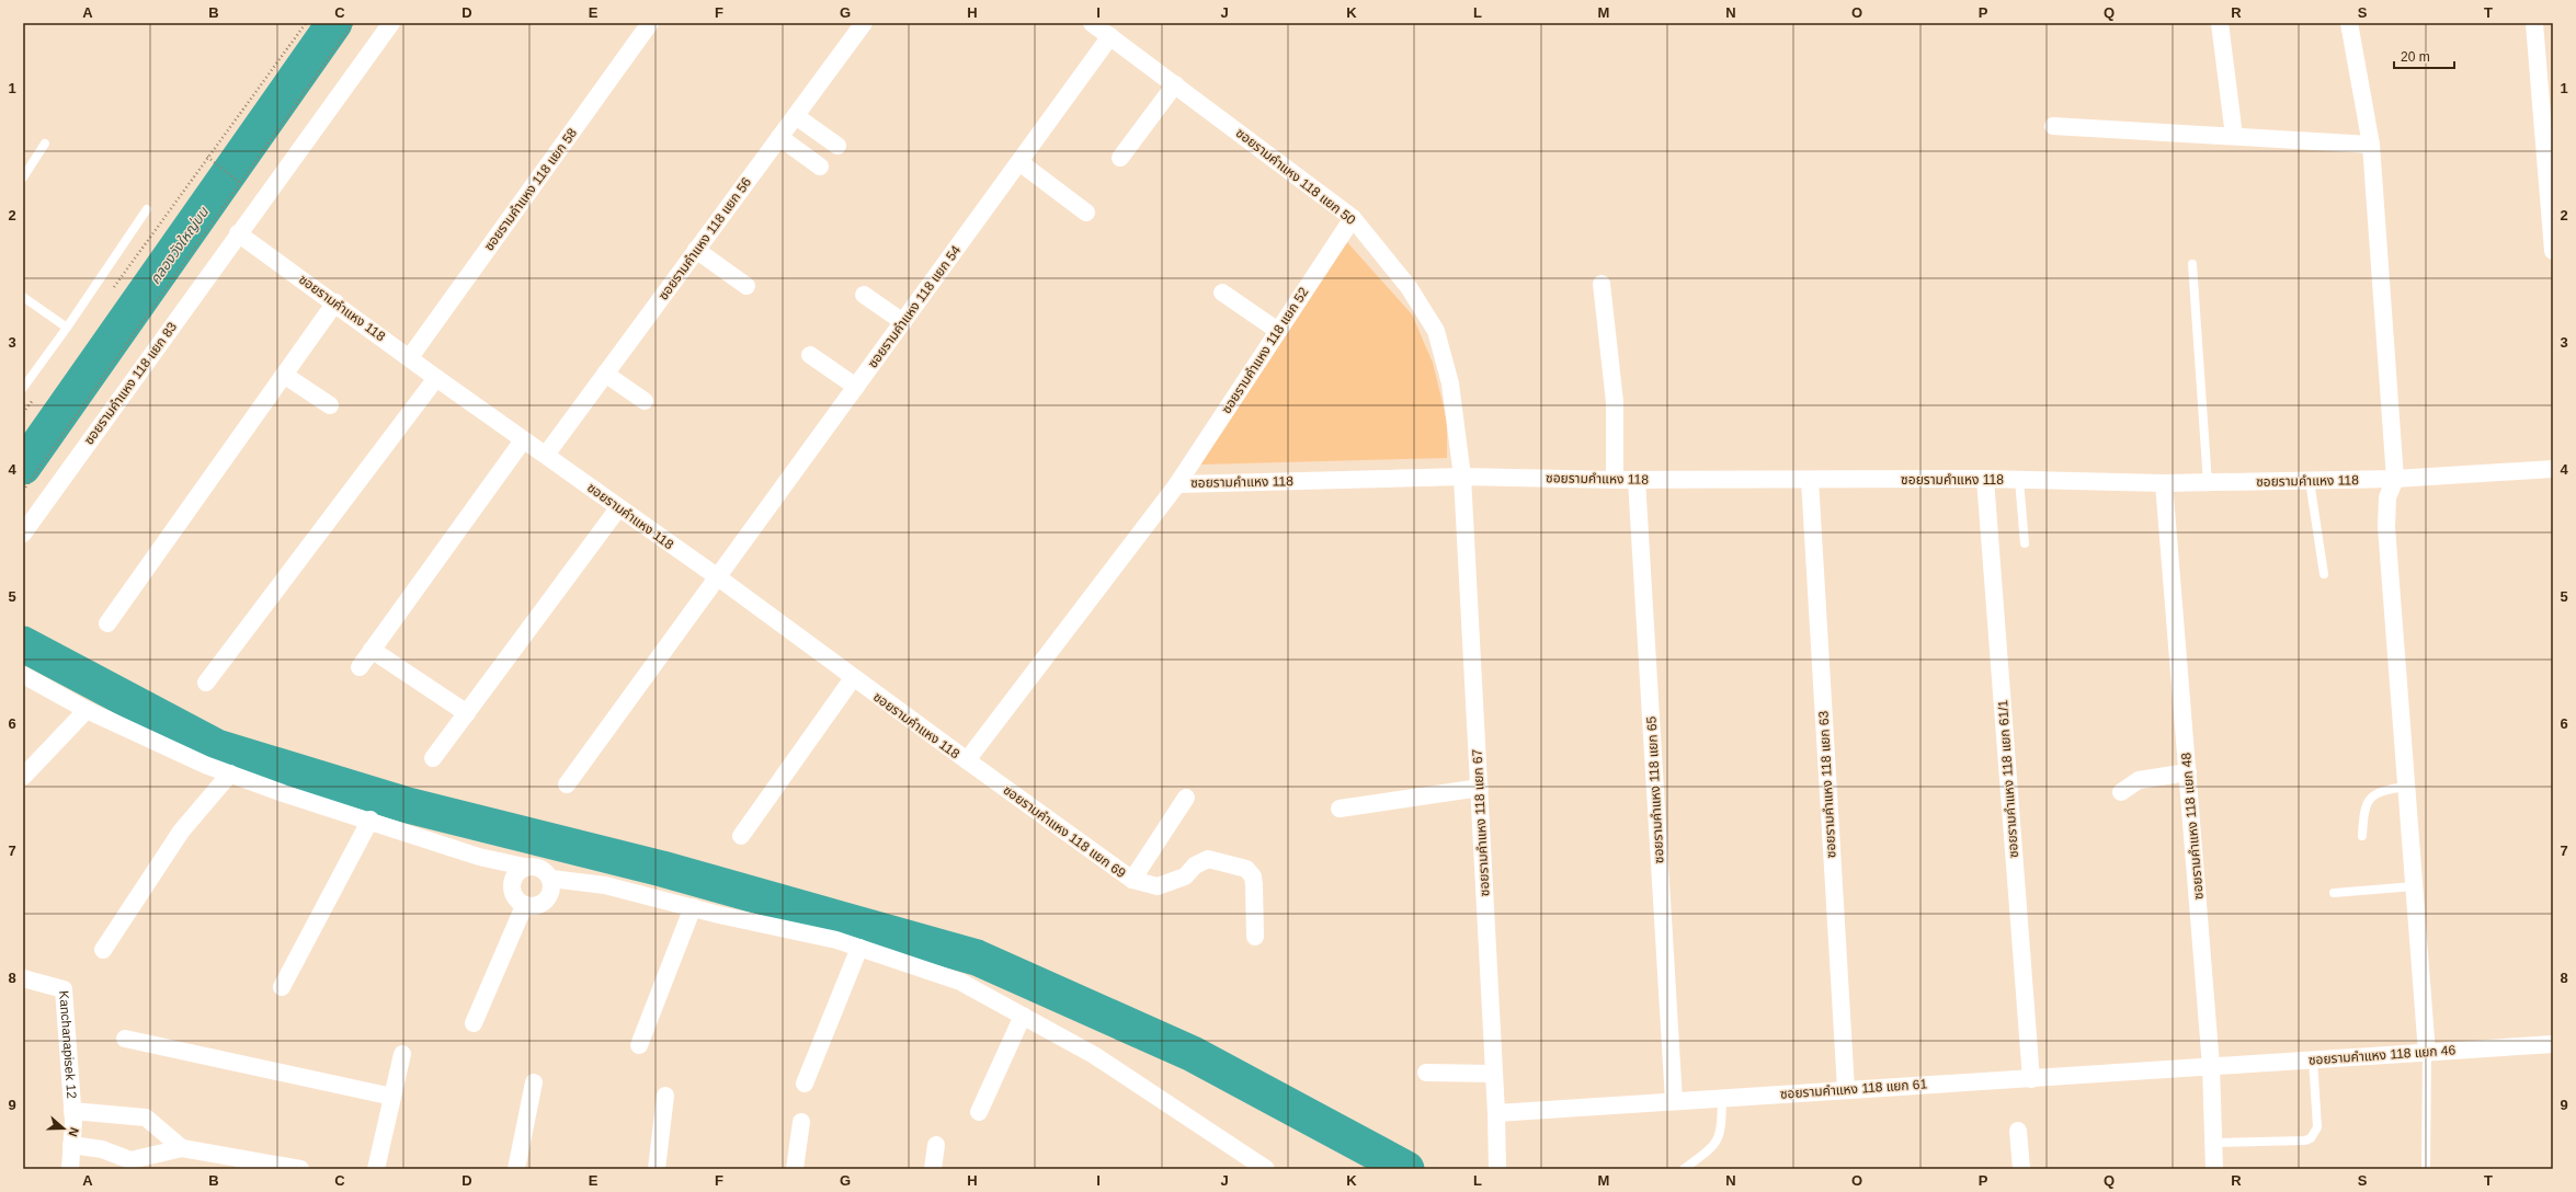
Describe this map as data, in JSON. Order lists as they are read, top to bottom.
{
  "streets": {
    "street": [
      "ซอยรามคำแหง 118 แยก 50",
      "ซอยรามคำแหง 118 แยก 58",
      "ซอยรามคำแหง 118 แยก 56",
      "ซอยรามคำแหง 118 แยก 54",
      "ซอยรามคำแหง 118",
      "ซอยรามคำแหง 118 แยก 52",
      "ซอยรามคำแหง 118 แยก 83",
      "ซอยรามคำแหง 118 แยก 61/1",
      "ซอยรามคำแหง 118 แยก 63",
      "ซอยรามคำแหง 118 แยก 65",
      "ซอยรามคำแหง 118 แยก 67",
      "ซอยรามคำแหง 118 แยก 48",
      "ซอยรามคำแหง 118 แยก 69",
      "Kanchanapisek 12",
      "ซอยรามคำแหง 118 แยก 46",
      "ซอยรามคำแหง 118 แยก 61"
    ]
  },
  "crossings": [
    ["ซอยรามคำแหง 118 แยก 50", "ซอยรามคำแหง 118 แยก 54"],
    ["ซอยรามคำแหง 118 แยก 50", "ซอยรามคำแหง 118"],
    ["ซอยรามคำแหง 118 แยก 50", "ซอยรามคำแหง 118 แยก 52"],
    ["ซอยรามคำแหง 118 แยก 50", "ซอยรามคำแหง 118 แยก 67"],
    ["ซอยรามคำแหง 118 แยก 58", "ซอยรามคำแหง 118"],
    ["ซอยรามคำแหง 118 แยก 56", "ซอยรามคำแหง 118"],
    ["ซอยรามคำแหง 118 แยก 54", "ซอยรามคำแหง 118"],
    ["ซอยรามคำแหง 118", "ซอยรามคำแหง 118 แยก 52"],
    ["ซอยรามคำแหง 118", "ซอยรามคำแหง 118 แยก 83"],
    ["ซอยรามคำแหง 118", "ซอยรามคำแหง 118 แยก 61/1"],
    ["ซอยรามคำแหง 118", "ซอยรามคำแหง 118 แยก 63"],
    ["ซอยรามคำแหง 118", "ซอยรามคำแหง 118 แยก 65"],
    ["ซอยรามคำแหง 118", "ซอยรามคำแหง 118 แยก 67"],
    ["ซอยรามคำแหง 118", "ซอยรามคำแหง 118 แยก 48"],
    ["ซอยรามคำแหง 118", "ซอยรามคำแหง 118 แยก 69"],
    ["ซอยรามคำแหง 118 แยก 61/1", "ซอยรามคำแหง 118 แยก 61"],
    ["ซอยรามคำแหง 118 แยก 63", "ซอยรามคำแหง 118 แยก 61"],
    ["ซอยรามคำแหง 118 แยก 65", "ซอยรามคำแหง 118 แยก 61"],
    ["ซอยรามคำแหง 118 แยก 67", "ซอยรามคำแหง 118 แยก 61"],
    ["ซอยรามคำแหง 118 แยก 48", "ซอยรามคำแหง 118 แยก 46"],
    ["ซอยรามคำแหง 118 แยก 48", "ซอยรามคำแหง 118 แยก 61"],
    ["ซอยรามคำแหง 118 แยก 46", "ซอยรามคำแหง 118 แยก 61"]
  ],
  "water": ["คลองวังใหญ่บน"],
  "scale_bar": "20 m",
  "north": "right",
  "grid": {
    "columns": [
      "A",
      "B",
      "C",
      "D",
      "E",
      "F",
      "G",
      "H",
      "I",
      "J",
      "K",
      "L",
      "M",
      "N",
      "O",
      "P",
      "Q",
      "R",
      "S",
      "T"
    ],
    "rows": [
      "1",
      "2",
      "3",
      "4",
      "5",
      "6",
      "7",
      "8",
      "9"
    ]
  }
}
